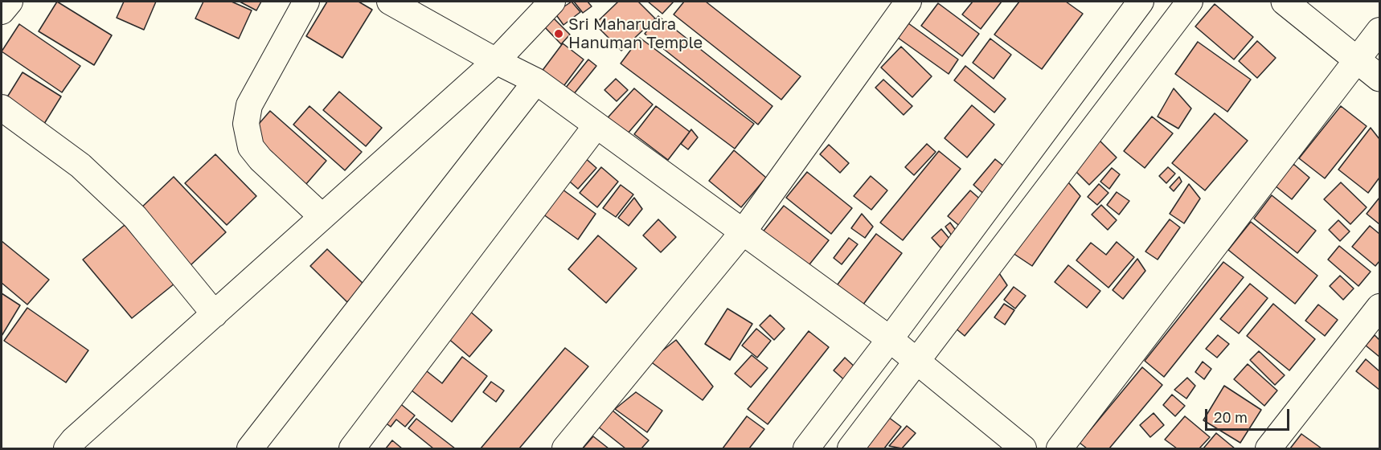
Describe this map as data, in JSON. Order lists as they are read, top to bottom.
{
  "places": ["Sri Maharudra Hanuman Temple"],
  "scale_bar": "20 m"
}
